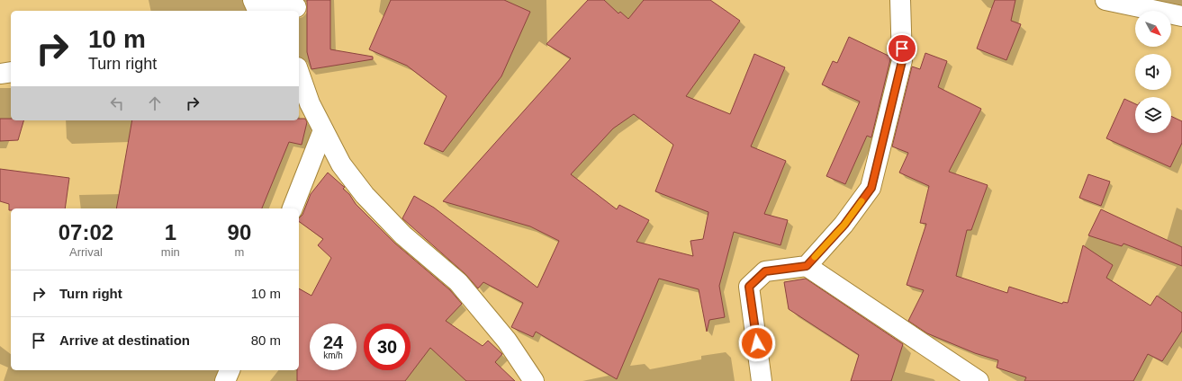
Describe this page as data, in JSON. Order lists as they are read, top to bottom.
{
  "north": "bottom right",
  "page": {
    "turn": ["10 m", "Turn right"],
    "eta": [
      "07:02",
      "Arrival",
      "1",
      "min",
      "90",
      "m"
    ],
    "list": [
      {
        "name": "Turn right",
        "value": "10 m"
      },
      {
        "name": "Arrive at destination",
        "value": "80 m"
      }
    ],
    "speed": "24 km/h",
    "limit": "30"
  }
}
